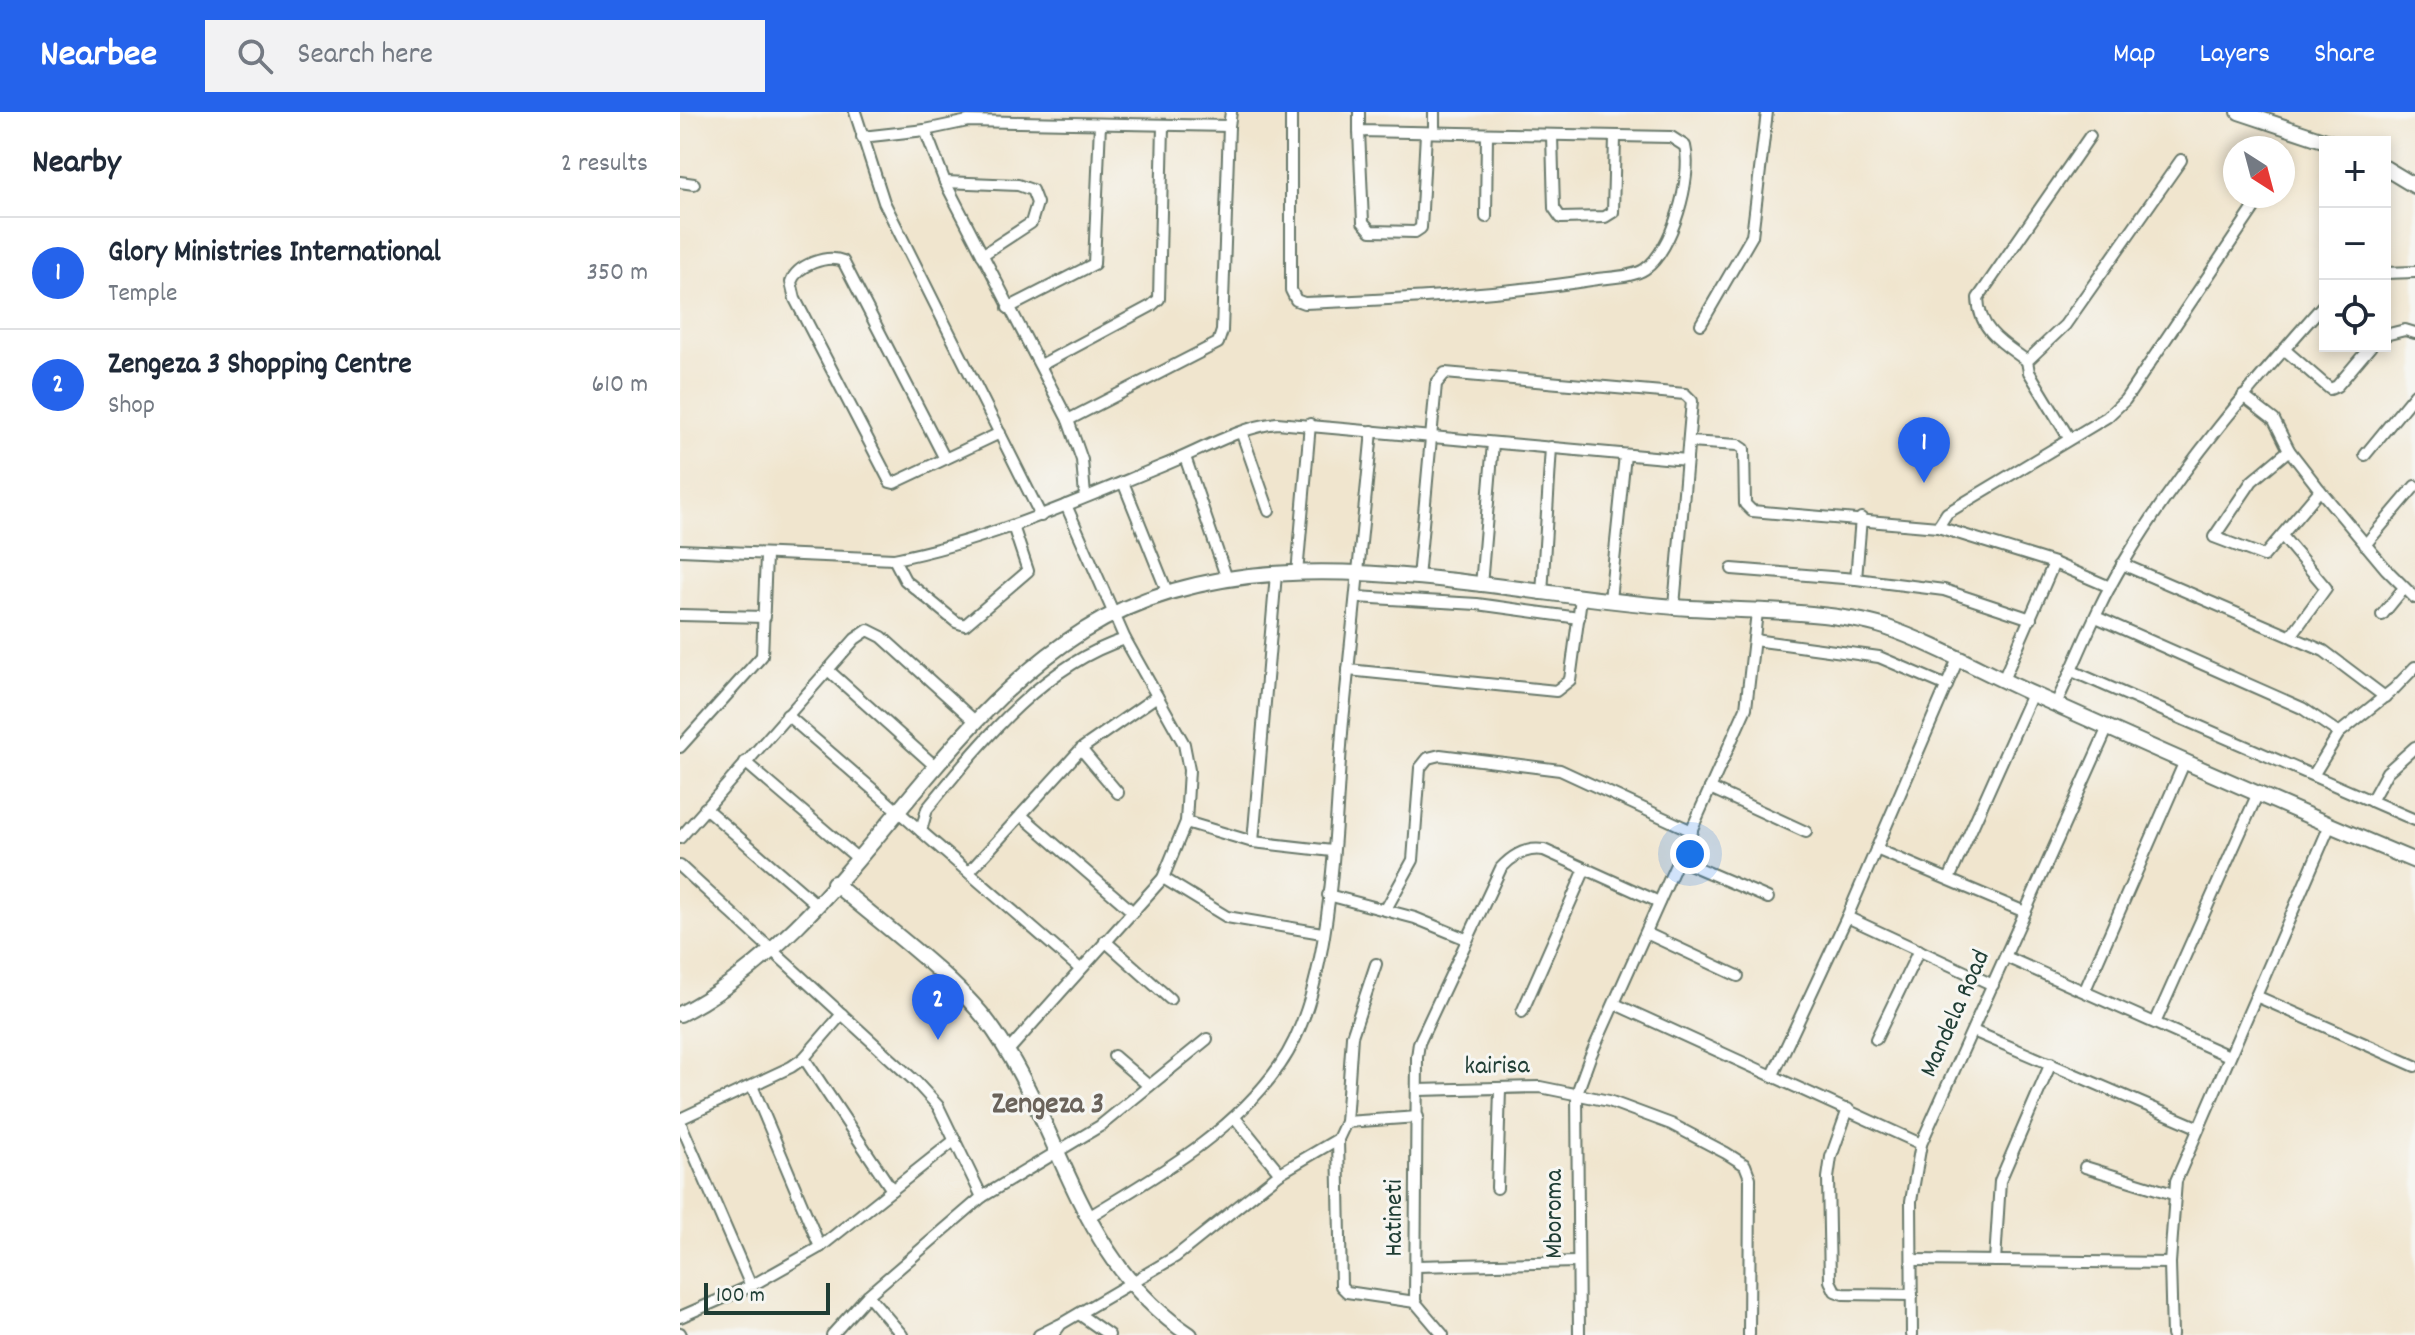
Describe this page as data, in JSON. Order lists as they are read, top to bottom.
{
  "streets": {
    "street": [
      "Mandela Road",
      "kairisa",
      "Mboroma",
      "Hatineti"
    ]
  },
  "crossings": [
    ["kairisa", "Mboroma"],
    ["kairisa", "Hatineti"]
  ],
  "districts": ["Zengeza 3"],
  "scale_bar": "100 m",
  "north": "bottom right",
  "page": {
    "header": "Nearbee",
    "search": "Search here",
    "nav": ["Map", "Layers", "Share"],
    "heading": ["Nearby", "2 results"],
    "map_buttons": ["+", "−"],
    "list": [
      {
        "mark": "1",
        "name": "Glory Ministries International",
        "note": "Temple",
        "value": "350 m"
      },
      {
        "mark": "2",
        "name": "Zengeza 3 Shopping Centre",
        "note": "Shop",
        "value": "610 m"
      }
    ],
    "pins": ["1", "2"],
    "scale": "100 m"
  }
}
